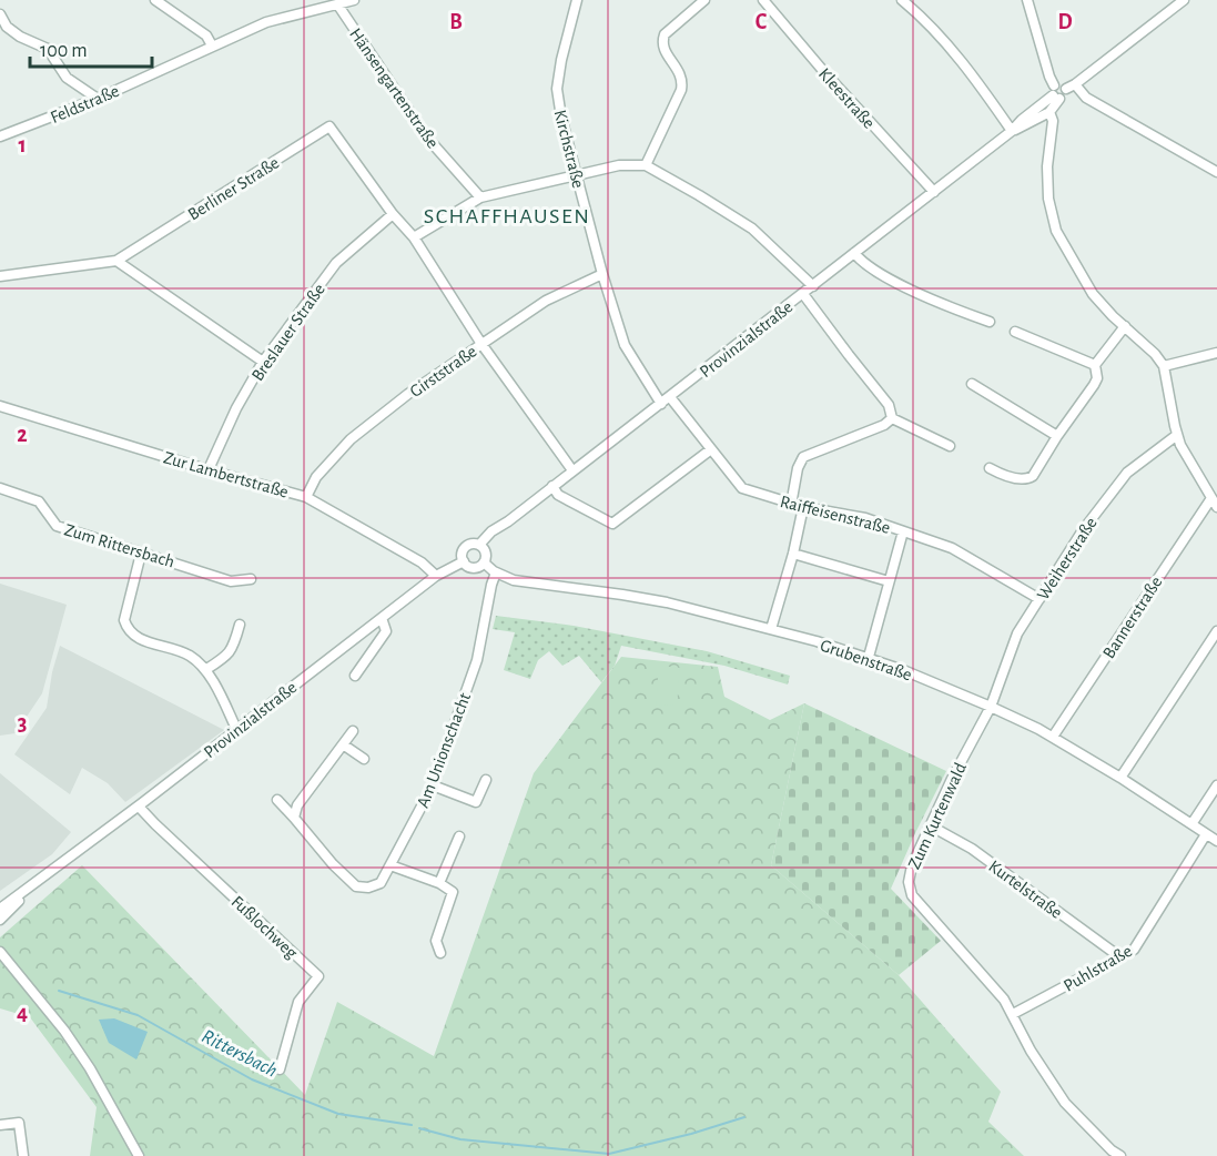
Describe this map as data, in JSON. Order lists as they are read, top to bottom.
{
  "streets": {
    "street": [
      "Hänsengartenstraße",
      "Kleestraße",
      "Feldstraße",
      "Kirchstraße",
      "Berliner Straße",
      "Breslauer Straße",
      "Provinzialstraße",
      "Girststraße",
      "Zur Lambertstraße",
      "Raiffeisenstraße",
      "Zum Rittersbach",
      "Weiherstraße",
      "Bannerstraße",
      "Grubenstraße",
      "Am Unionschacht",
      "Zum Kurtenwald",
      "Kurtelstraße",
      "Fußlochweg",
      "Puhlstraße"
    ]
  },
  "crossings": [
    ["Hänsengartenstraße", "Feldstraße"],
    ["Kleestraße", "Provinzialstraße"],
    ["Kirchstraße", "Provinzialstraße"],
    ["Kirchstraße", "Girststraße"],
    ["Berliner Straße", "Breslauer Straße"],
    ["Berliner Straße", "Provinzialstraße"],
    ["Berliner Straße", "Girststraße"],
    ["Breslauer Straße", "Zur Lambertstraße"],
    ["Provinzialstraße", "Zur Lambertstraße"],
    ["Provinzialstraße", "Grubenstraße"],
    ["Provinzialstraße", "Fußlochweg"],
    ["Girststraße", "Zur Lambertstraße"],
    ["Raiffeisenstraße", "Weiherstraße"],
    ["Weiherstraße", "Grubenstraße"],
    ["Weiherstraße", "Zum Kurtenwald"],
    ["Bannerstraße", "Grubenstraße"],
    ["Grubenstraße", "Am Unionschacht"],
    ["Grubenstraße", "Zum Kurtenwald"],
    ["Grubenstraße", "Puhlstraße"],
    ["Zum Kurtenwald", "Kurtelstraße"],
    ["Zum Kurtenwald", "Puhlstraße"],
    ["Kurtelstraße", "Puhlstraße"]
  ],
  "districts": ["SCHAFFHAUSEN"],
  "water": ["Rittersbach"],
  "scale_bar": "100 m",
  "grid": {
    "columns": ["B", "C", "D"],
    "rows": [
      "1",
      "2",
      "3",
      "4"
    ]
  }
}
